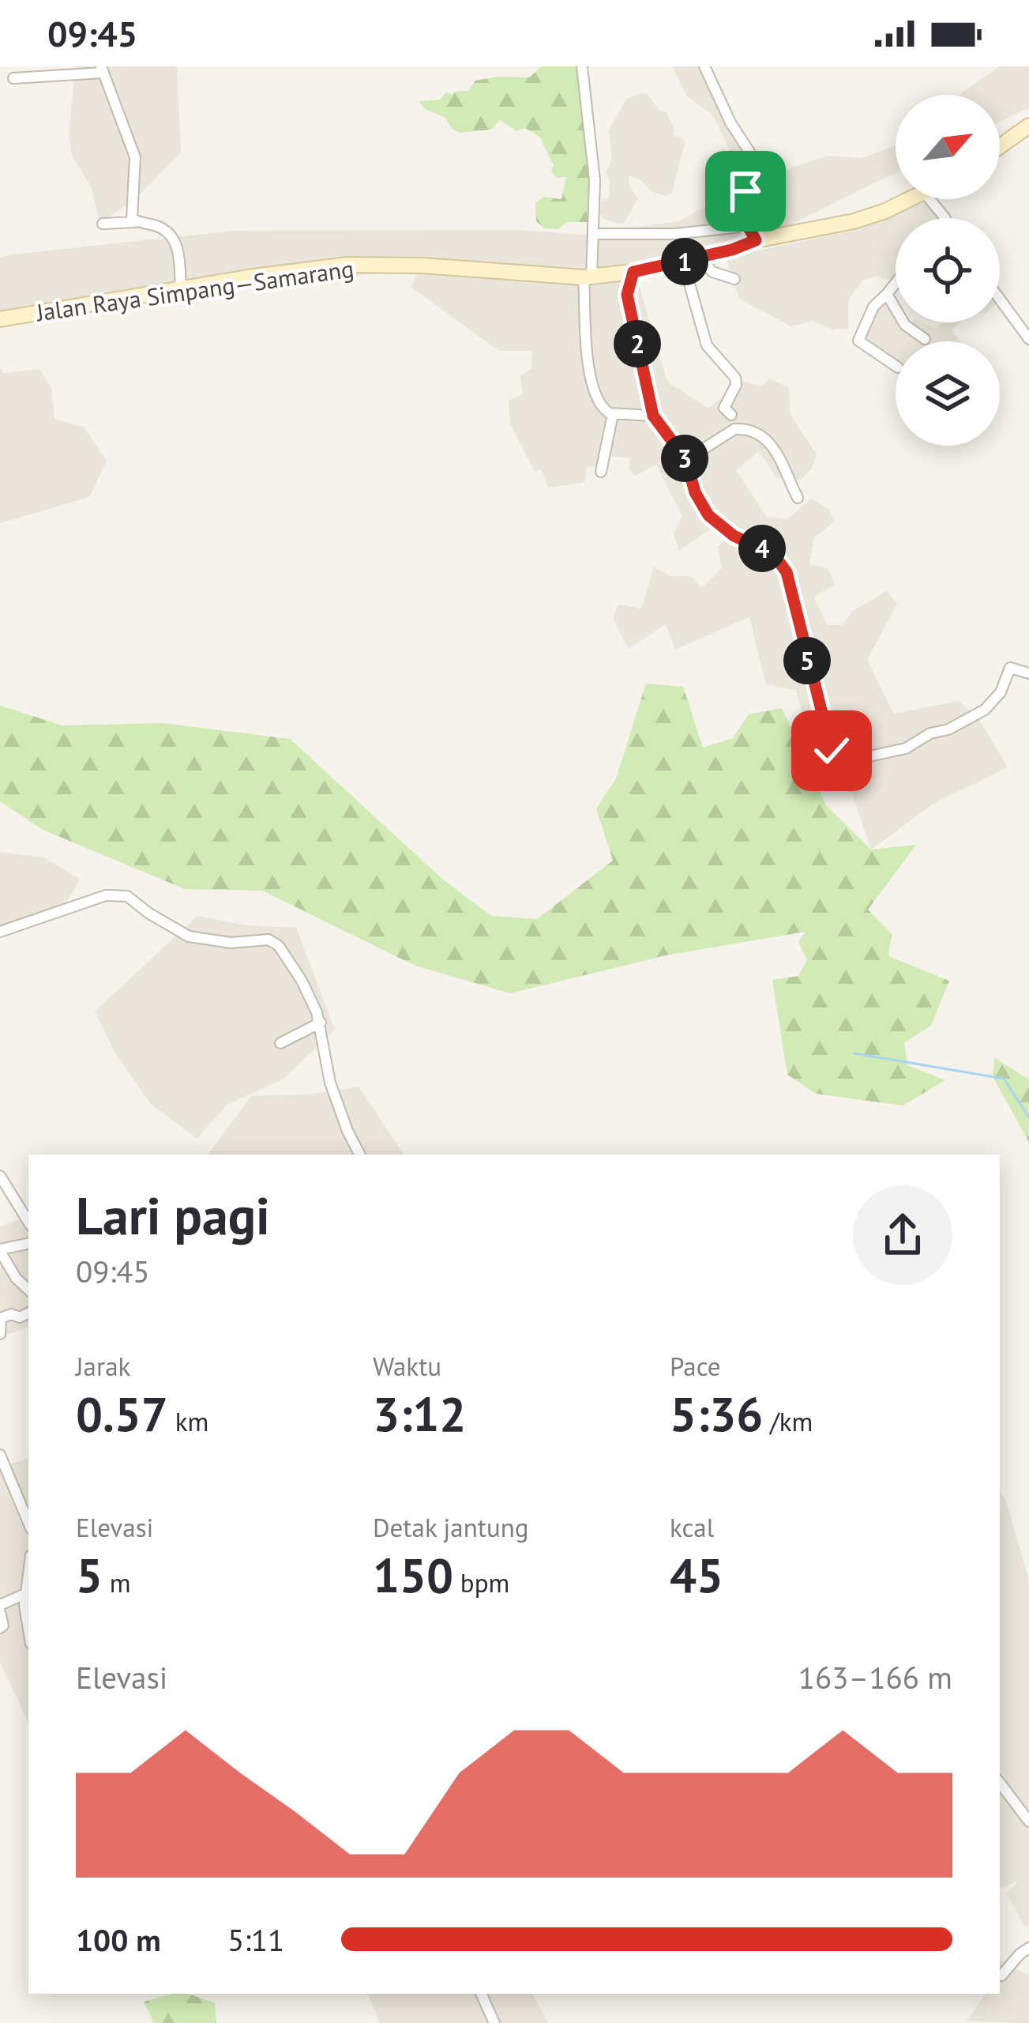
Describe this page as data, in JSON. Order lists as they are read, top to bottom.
{
  "streets": {
    "main road": ["Jalan Raya Simpang—Samarang"]
  },
  "north": "top right",
  "page": {
    "status": "09:45",
    "pins": [
      "1",
      "2",
      "3",
      "4",
      "5"
    ],
    "heading": ["Lari pagi", "09:45"],
    "stats": [
      ["Jarak", "0.57 km"],
      ["Waktu", "3:12"],
      ["Pace", "5:36 /km"],
      ["Elevasi", "5 m"],
      ["Detak jantung", "150 bpm"],
      ["kcal", "45"]
    ],
    "chart": ["Elevasi", "163–166 m"],
    "list": [
      {
        "name": "100 m",
        "note": "5:11"
      }
    ]
  }
}
